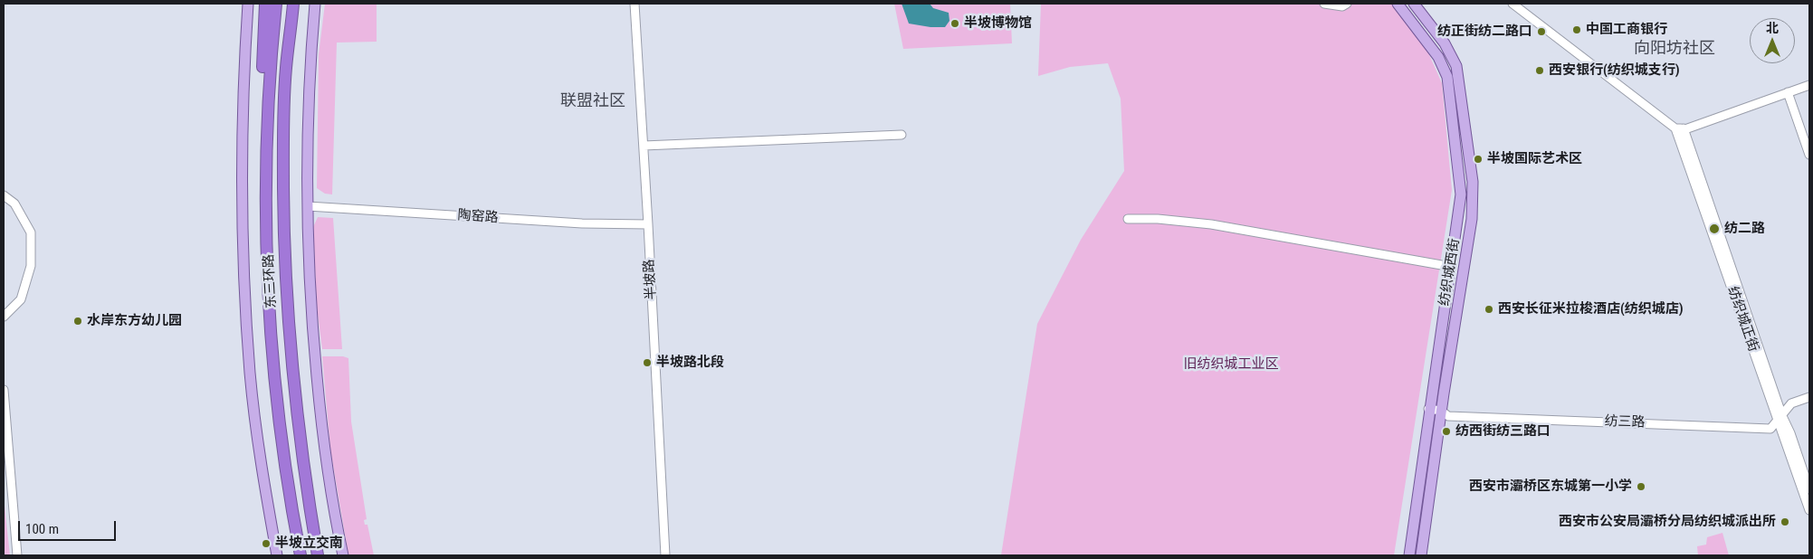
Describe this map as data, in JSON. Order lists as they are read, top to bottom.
{
  "streets": {
    "highway": ["东三环路"],
    "main road": ["纺织城西街"],
    "street": [
      "陶窑路",
      "半坡路",
      "纺织城正街",
      "纺三路"
    ]
  },
  "crossings": [
    ["陶窑路", "半坡路"],
    ["纺织城西街", "纺三路"],
    ["纺织城正街", "纺三路"]
  ],
  "districts": ["向阳坊社区", "联盟社区"],
  "parks": ["旧纺织城工业区"],
  "places": [
    "半坡博物馆",
    "中国工商银行",
    "纺正街纺二路口",
    "西安银行(纺织城支行)",
    "半坡国际艺术区",
    "纺二路",
    "西安长征米拉梭酒店(纺织城店)",
    "水岸东方幼儿园",
    "半坡路北段",
    "纺西街纺三路口",
    "西安市灞桥区东城第一小学",
    "西安市公安局灞桥分局纺织城派出所",
    "半坡立交南"
  ],
  "scale_bar": "100 m",
  "north": "top"
}
